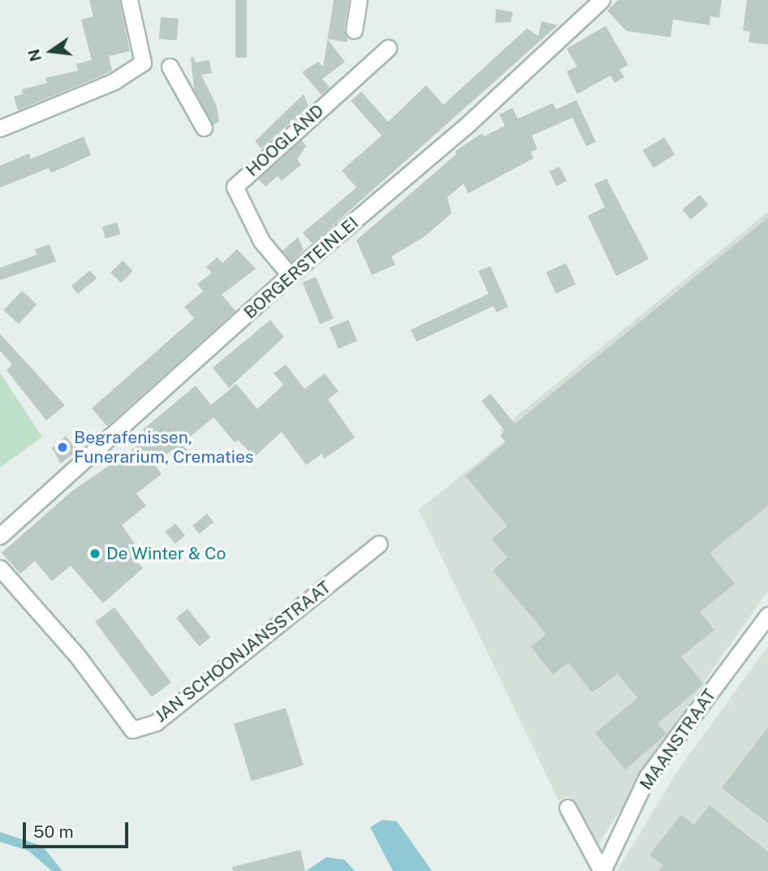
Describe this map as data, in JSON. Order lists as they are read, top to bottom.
{
  "streets": {
    "street": [
      "HOOGLAND",
      "BORGERSTEINLEI",
      "JAN SCHOONJANSSTRAAT",
      "MAANSTRAAT"
    ]
  },
  "crossings": [
    ["HOOGLAND", "BORGERSTEINLEI"]
  ],
  "places": ["Begrafenissen, Funerarium, Crematies", "De Winter & Co"],
  "scale_bar": "50 m",
  "north": "left"
}
